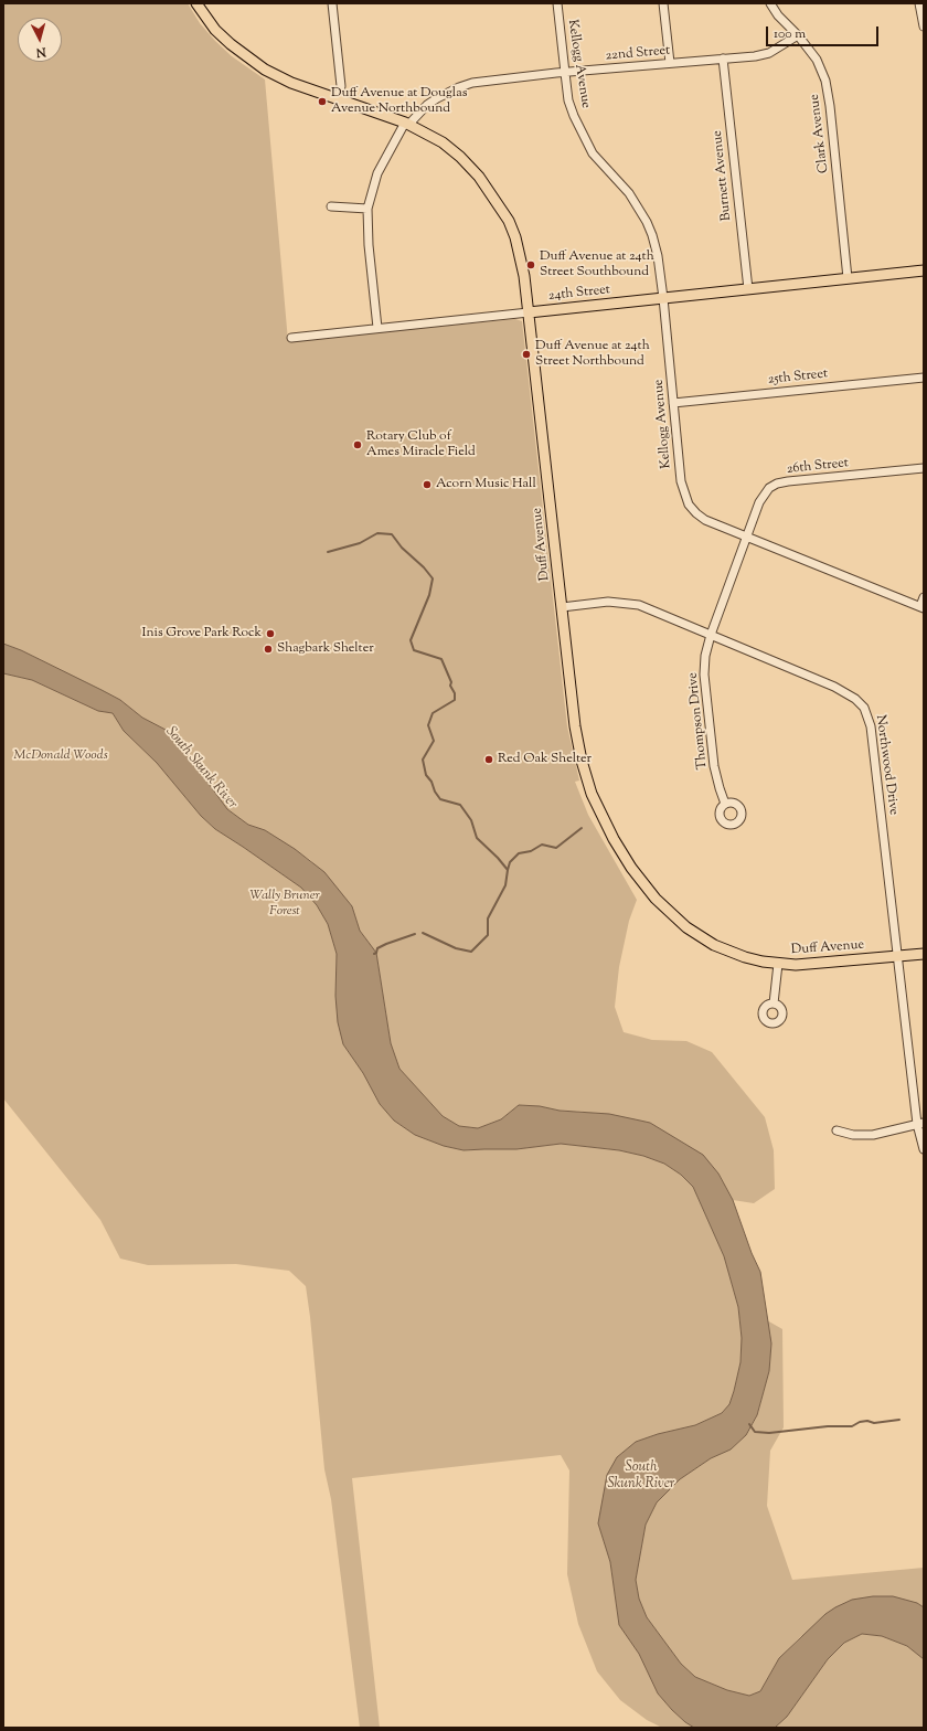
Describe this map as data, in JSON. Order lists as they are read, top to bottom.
{
  "streets": {
    "main road": ["24th Street", "Duff Avenue"],
    "street": [
      "22nd Street",
      "Kellogg Avenue",
      "Clark Avenue",
      "Burnett Avenue",
      "25th Street",
      "26th Street",
      "Thompson Drive",
      "Northwood Drive"
    ]
  },
  "crossings": [
    ["22nd Street", "Kellogg Avenue"],
    ["22nd Street", "Clark Avenue"],
    ["22nd Street", "Burnett Avenue"],
    ["22nd Street", "24th Street"],
    ["22nd Street", "Duff Avenue"],
    ["Kellogg Avenue", "24th Street"],
    ["Kellogg Avenue", "25th Street"],
    ["Kellogg Avenue", "26th Street"],
    ["Kellogg Avenue", "Thompson Drive"],
    ["Clark Avenue", "24th Street"],
    ["Burnett Avenue", "24th Street"],
    ["24th Street", "Duff Avenue"],
    ["26th Street", "Thompson Drive"],
    ["Duff Avenue", "Northwood Drive"],
    ["Thompson Drive", "Northwood Drive"]
  ],
  "water": ["South Skunk River"],
  "parks": ["McDonald Woods", "Wally Bruner Forest"],
  "places": [
    "Duff Avenue at Douglas Avenue Northbound",
    "Duff Avenue at 24th Street Southbound",
    "Duff Avenue at 24th Street Northbound",
    "Rotary Club of Ames Miracle Field",
    "Acorn Music Hall",
    "Inis Grove Park Rock",
    "Shagbark Shelter",
    "Red Oak Shelter"
  ],
  "scale_bar": "100 m",
  "north": "bottom"
}
